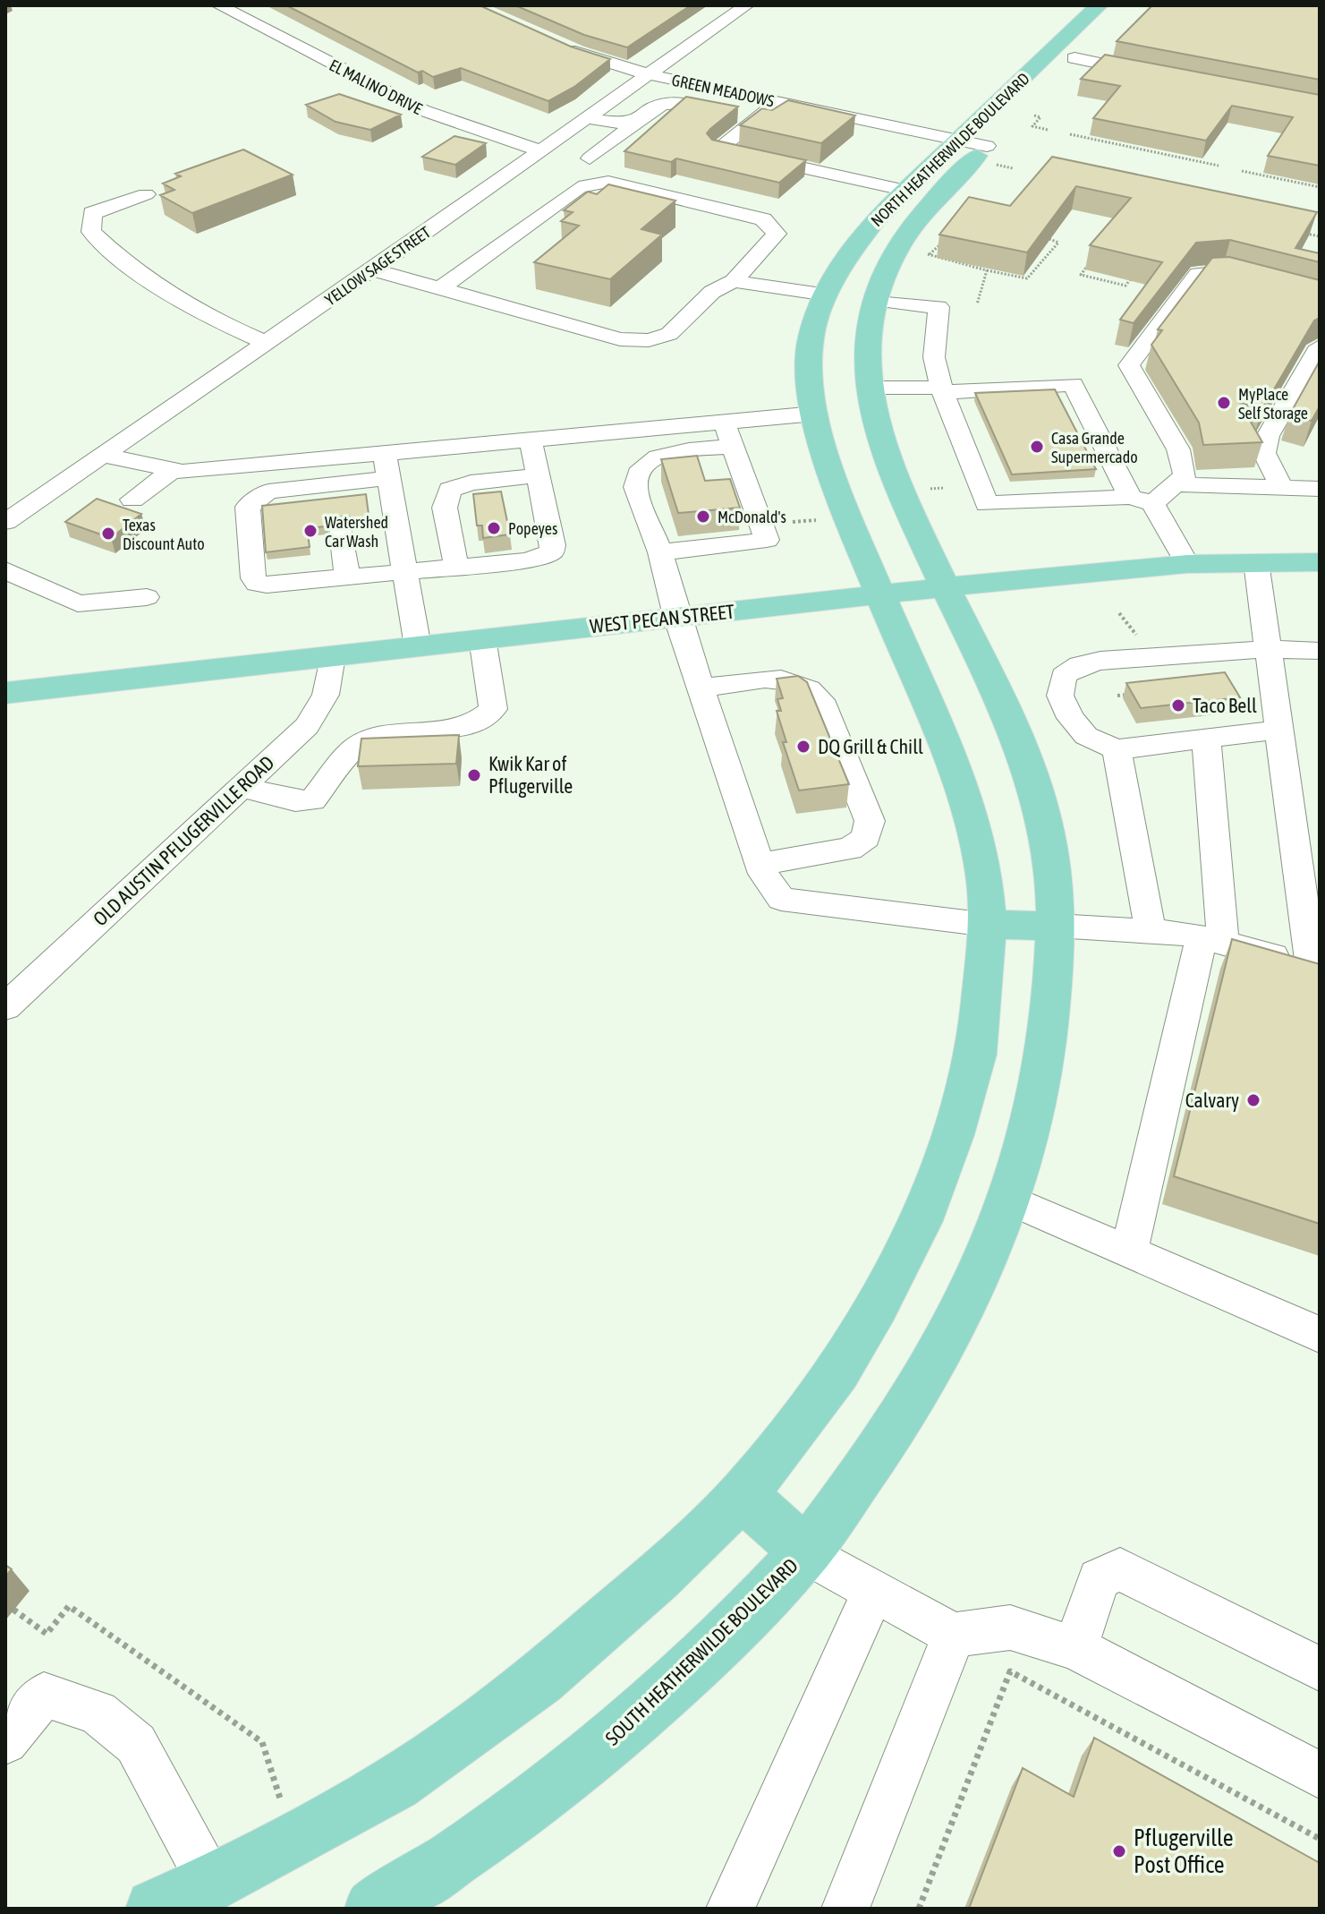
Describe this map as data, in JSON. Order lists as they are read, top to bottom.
{
  "streets": {
    "main road": ["NORTH HEATHERWILDE BOULEVARD", "WEST PECAN STREET", "SOUTH HEATHERWILDE BOULEVARD"],
    "street": [
      "EL MALINO DRIVE",
      "GREEN MEADOWS",
      "YELLOW SAGE STREET",
      "OLD AUSTIN PFLUGERVILLE ROAD"
    ]
  },
  "crossings": [
    ["EL MALINO DRIVE", "YELLOW SAGE STREET"],
    ["GREEN MEADOWS", "NORTH HEATHERWILDE BOULEVARD"],
    ["GREEN MEADOWS", "YELLOW SAGE STREET"],
    ["NORTH HEATHERWILDE BOULEVARD", "WEST PECAN STREET"],
    ["NORTH HEATHERWILDE BOULEVARD", "SOUTH HEATHERWILDE BOULEVARD"],
    ["WEST PECAN STREET", "OLD AUSTIN PFLUGERVILLE ROAD"],
    ["WEST PECAN STREET", "SOUTH HEATHERWILDE BOULEVARD"]
  ],
  "places": [
    "MyPlace Self Storage",
    "Casa Grande Supermercado",
    "McDonald's",
    "Popeyes",
    "Watershed Car Wash",
    "Texas Discount Auto",
    "Taco Bell",
    "DQ Grill & Chill",
    "Kwik Kar of Pflugerville",
    "Calvary",
    "Pflugerville Post Office"
  ]
}
